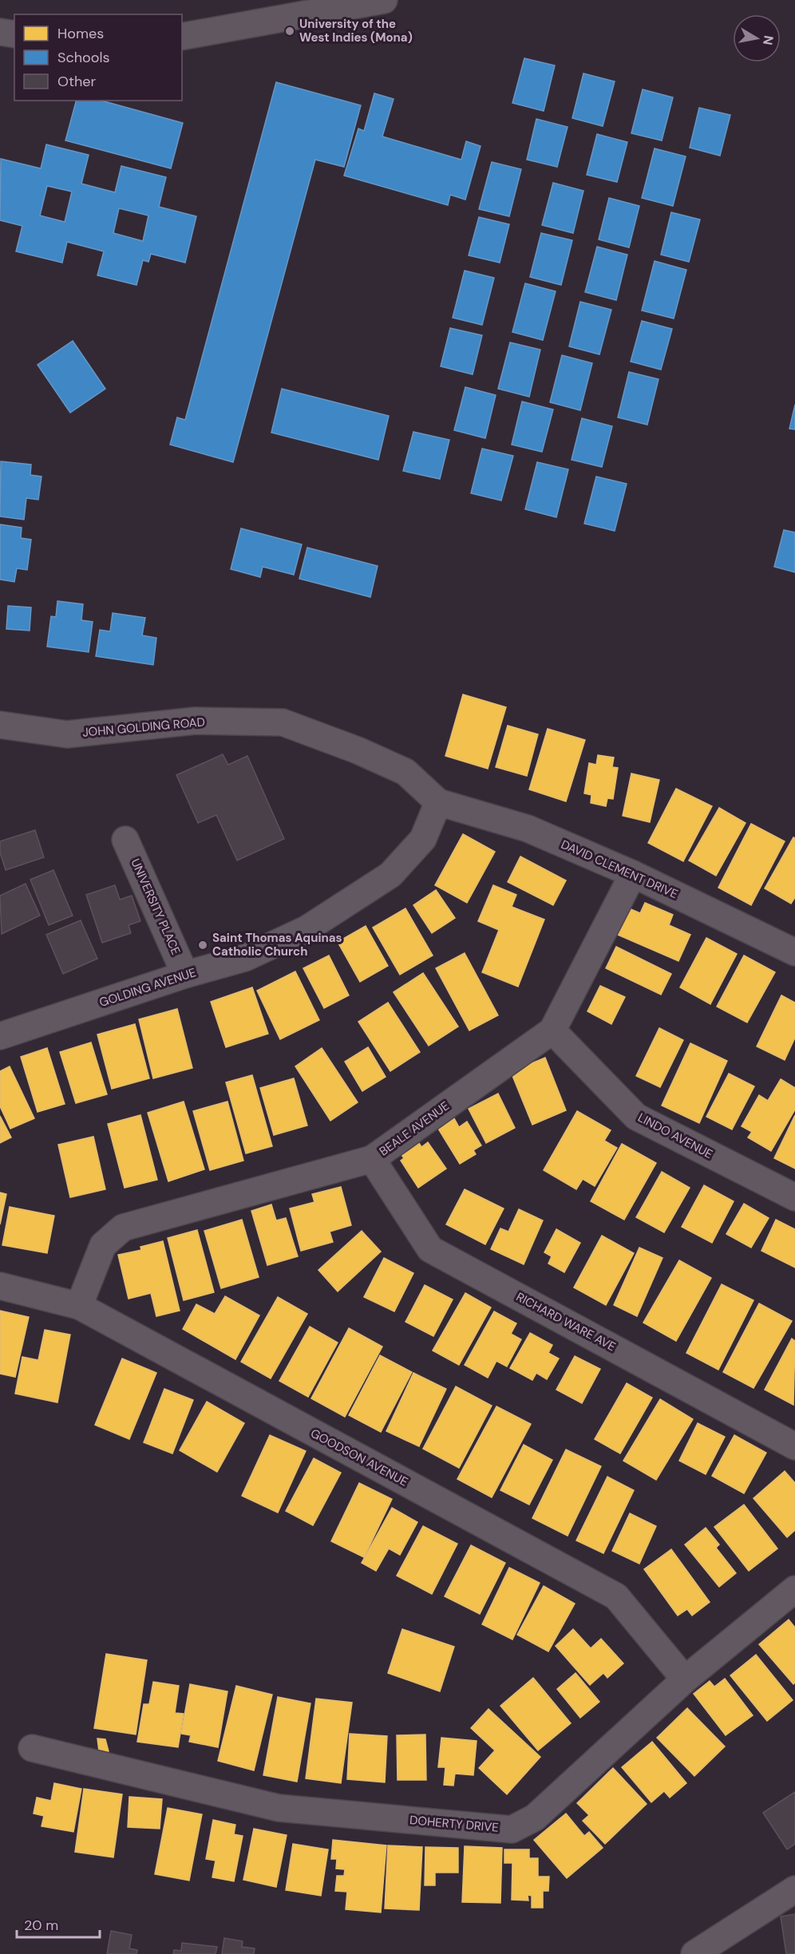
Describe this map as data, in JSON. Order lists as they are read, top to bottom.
{
  "streets": {
    "street": [
      "JOHN GOLDING ROAD",
      "DAVID CLEMENT DRIVE",
      "UNIVERSITY PLACE",
      "GOLDING AVENUE",
      "BEALE AVENUE",
      "LINDO AVENUE",
      "RICHARD WARE AVE",
      "GOODSON AVENUE",
      "DOHERTY DRIVE"
    ]
  },
  "crossings": [
    ["JOHN GOLDING ROAD", "DAVID CLEMENT DRIVE"],
    ["JOHN GOLDING ROAD", "GOLDING AVENUE"],
    ["DAVID CLEMENT DRIVE", "GOLDING AVENUE"],
    ["DAVID CLEMENT DRIVE", "BEALE AVENUE"],
    ["UNIVERSITY PLACE", "GOLDING AVENUE"],
    ["BEALE AVENUE", "LINDO AVENUE"],
    ["BEALE AVENUE", "RICHARD WARE AVE"],
    ["BEALE AVENUE", "GOODSON AVENUE"],
    ["GOODSON AVENUE", "DOHERTY DRIVE"]
  ],
  "places": ["University of the West Indies (Mona)", "Saint Thomas Aquinas Catholic Church"],
  "legend": ["Homes", "Schools", "Other"],
  "scale_bar": "20 m",
  "north": "right"
}
